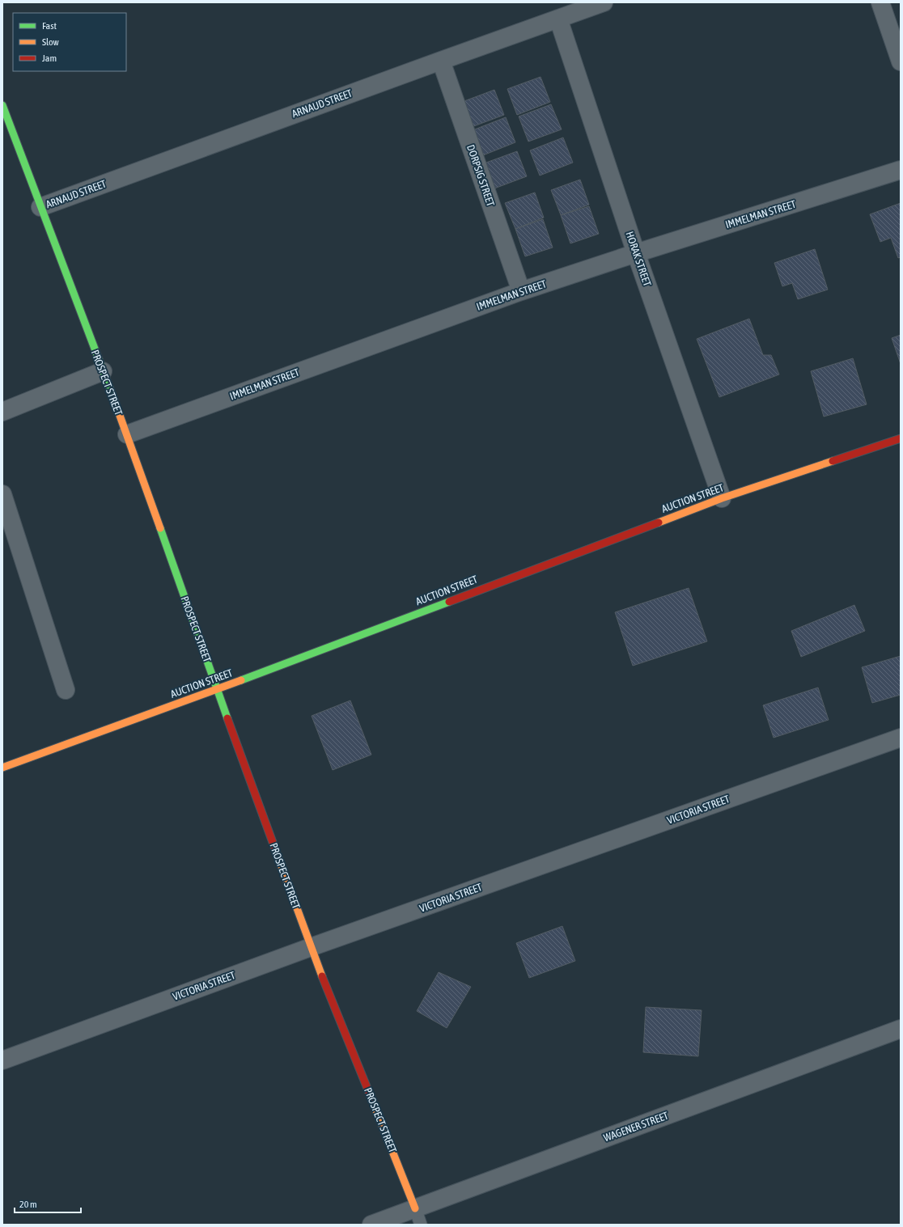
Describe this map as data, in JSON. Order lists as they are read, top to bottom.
{
  "streets": {
    "street": [
      "ARNAUD STREET",
      "DORPSIG STREET",
      "IMMELMAN STREET",
      "HORAK STREET",
      "PROSPECT STREET",
      "AUCTION STREET",
      "VICTORIA STREET",
      "WAGENER STREET"
    ]
  },
  "crossings": [
    ["ARNAUD STREET", "DORPSIG STREET"],
    ["ARNAUD STREET", "HORAK STREET"],
    ["ARNAUD STREET", "PROSPECT STREET"],
    ["DORPSIG STREET", "IMMELMAN STREET"],
    ["IMMELMAN STREET", "HORAK STREET"],
    ["IMMELMAN STREET", "PROSPECT STREET"],
    ["HORAK STREET", "AUCTION STREET"],
    ["PROSPECT STREET", "AUCTION STREET"],
    ["PROSPECT STREET", "VICTORIA STREET"],
    ["PROSPECT STREET", "WAGENER STREET"]
  ],
  "legend": ["Fast", "Slow", "Jam"],
  "scale_bar": "20 m"
}
